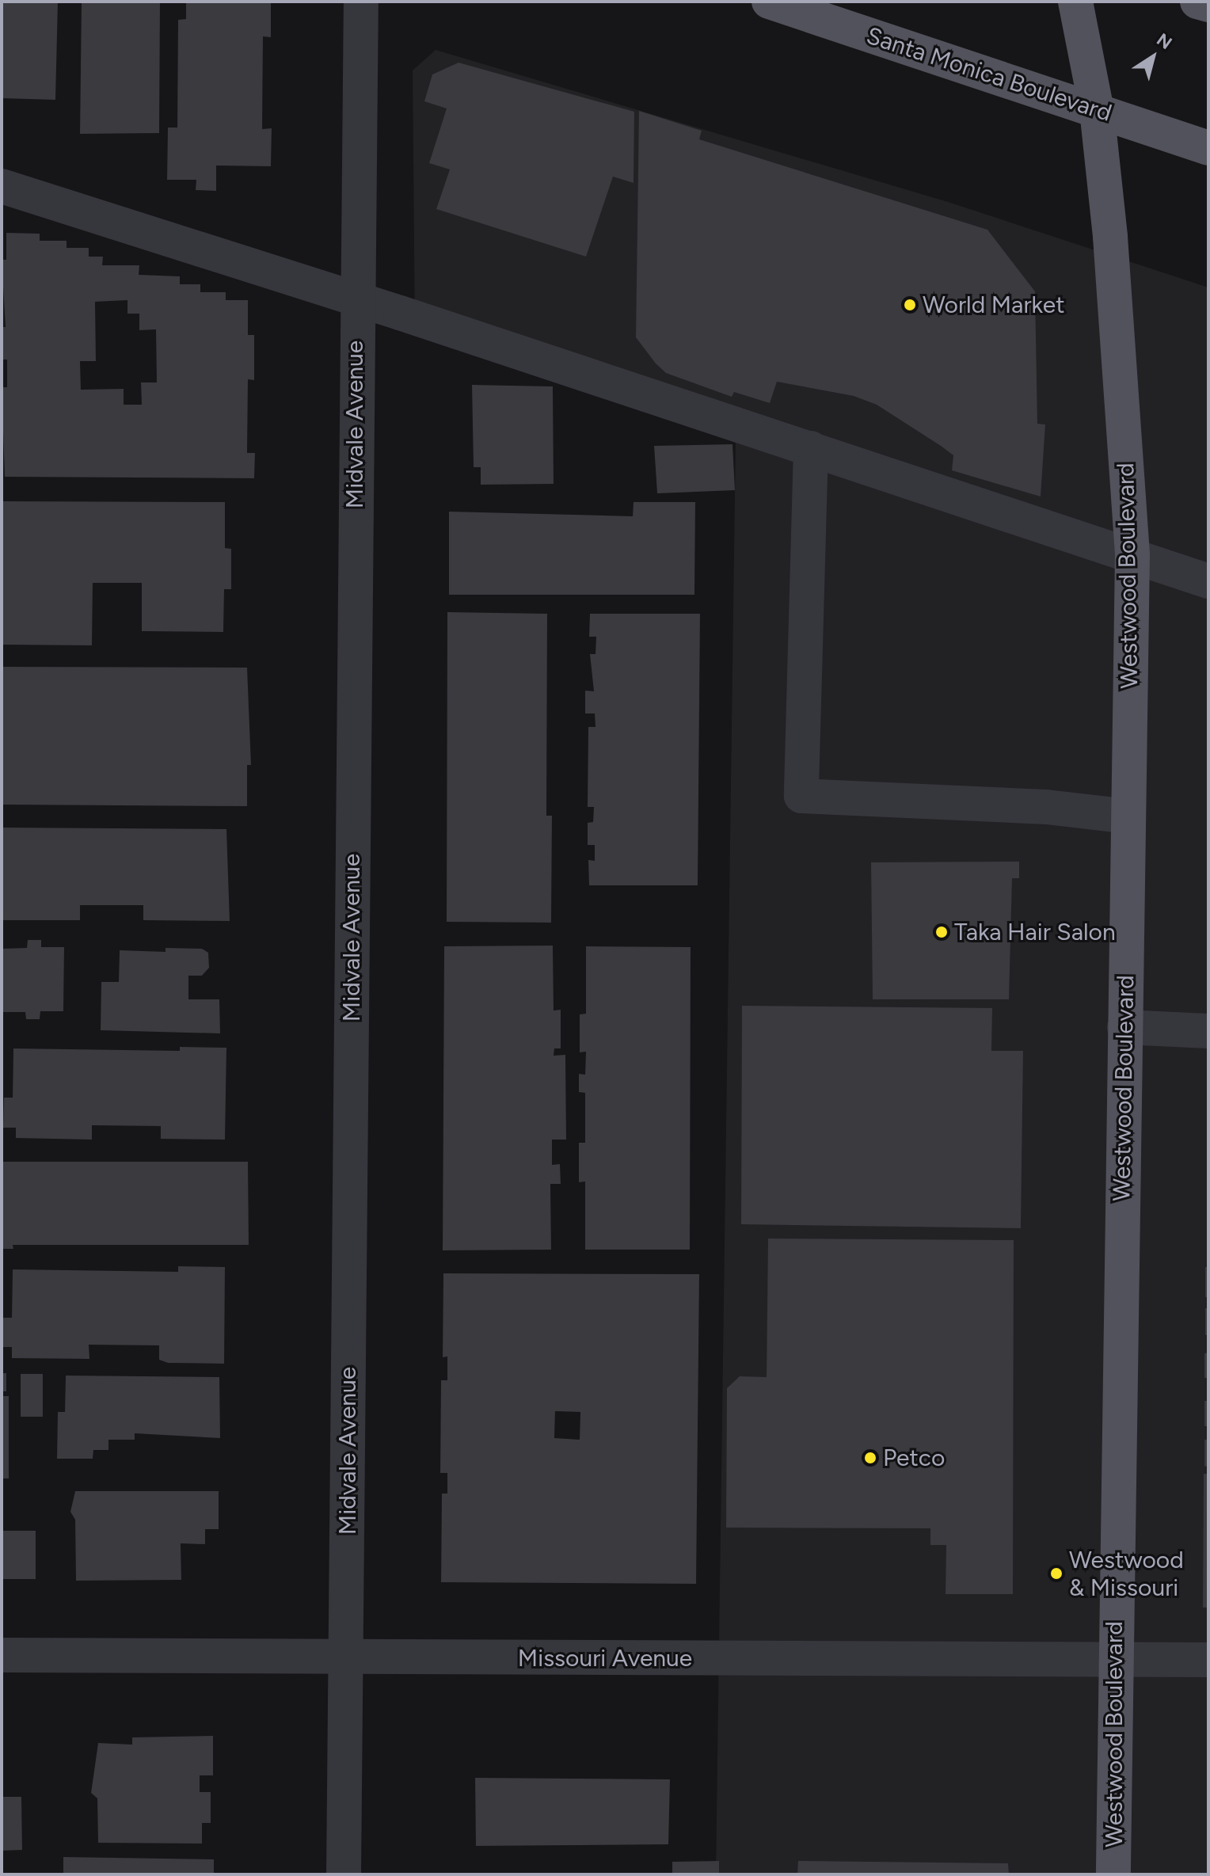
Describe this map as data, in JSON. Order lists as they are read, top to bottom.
{
  "streets": {
    "main road": ["Santa Monica Boulevard", "Westwood Boulevard"],
    "street": ["Midvale Avenue", "Missouri Avenue"]
  },
  "crossings": [
    ["Santa Monica Boulevard", "Westwood Boulevard"],
    ["Midvale Avenue", "Missouri Avenue"],
    ["Westwood Boulevard", "Missouri Avenue"]
  ],
  "places": [
    "World Market",
    "Taka Hair Salon",
    "Petco",
    "Westwood & Missouri"
  ],
  "north": "top right"
}
